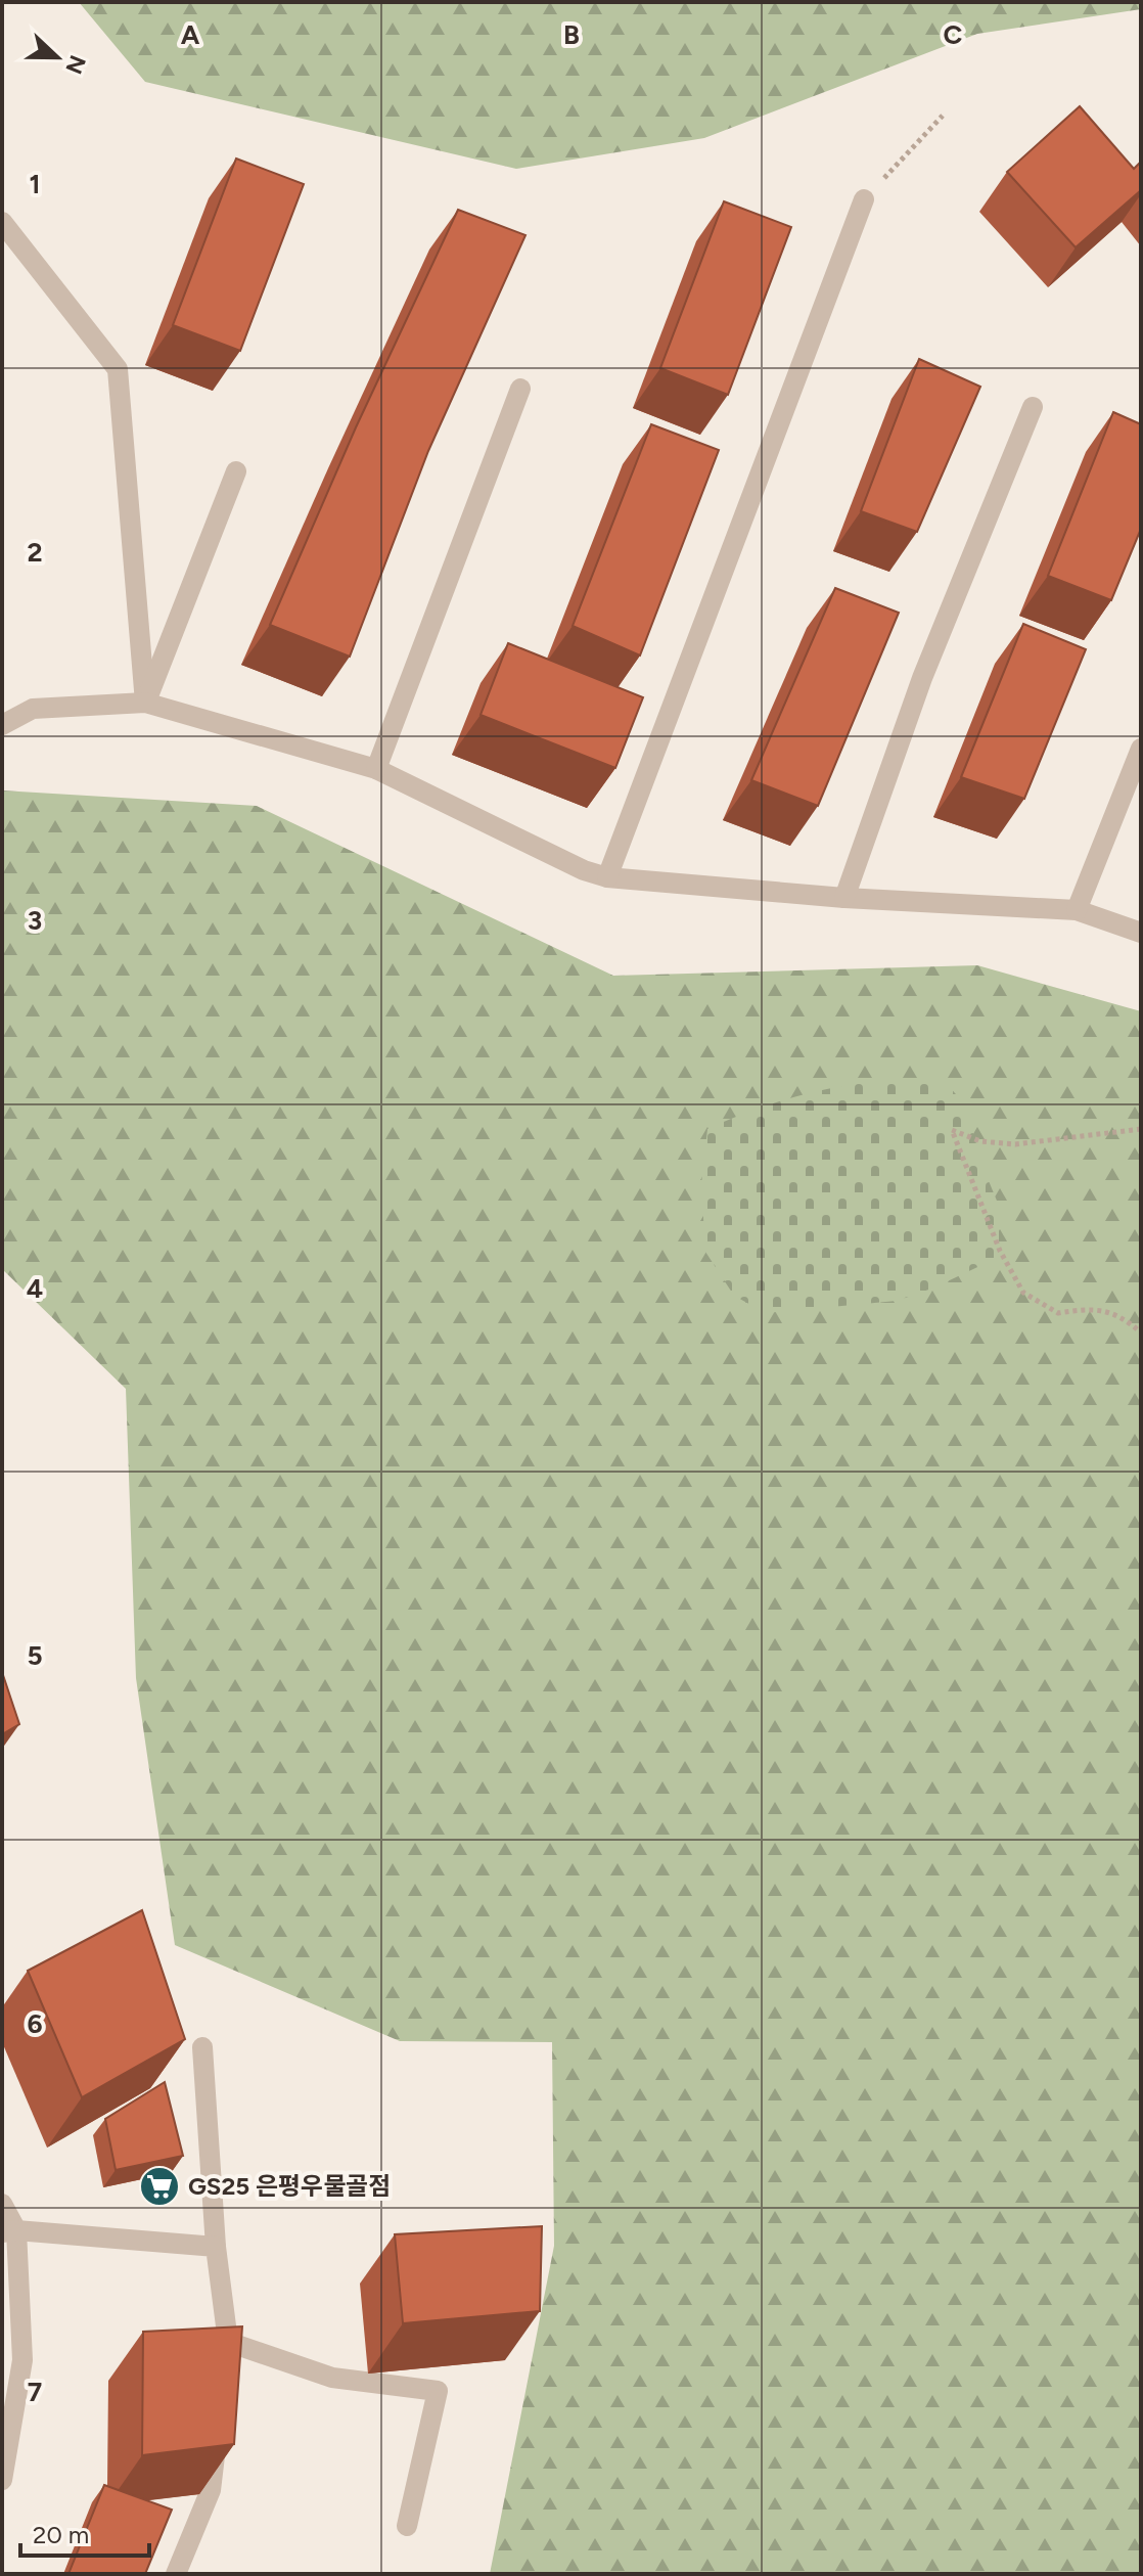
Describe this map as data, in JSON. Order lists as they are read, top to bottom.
{
  "places": {
    "supermarket": ["GS25 은평우물골점"]
  },
  "scale_bar": "20 m",
  "north": "right",
  "grid": {
    "columns": ["A", "B", "C"],
    "rows": [
      "1",
      "2",
      "3",
      "4",
      "5",
      "6",
      "7"
    ]
  }
}
